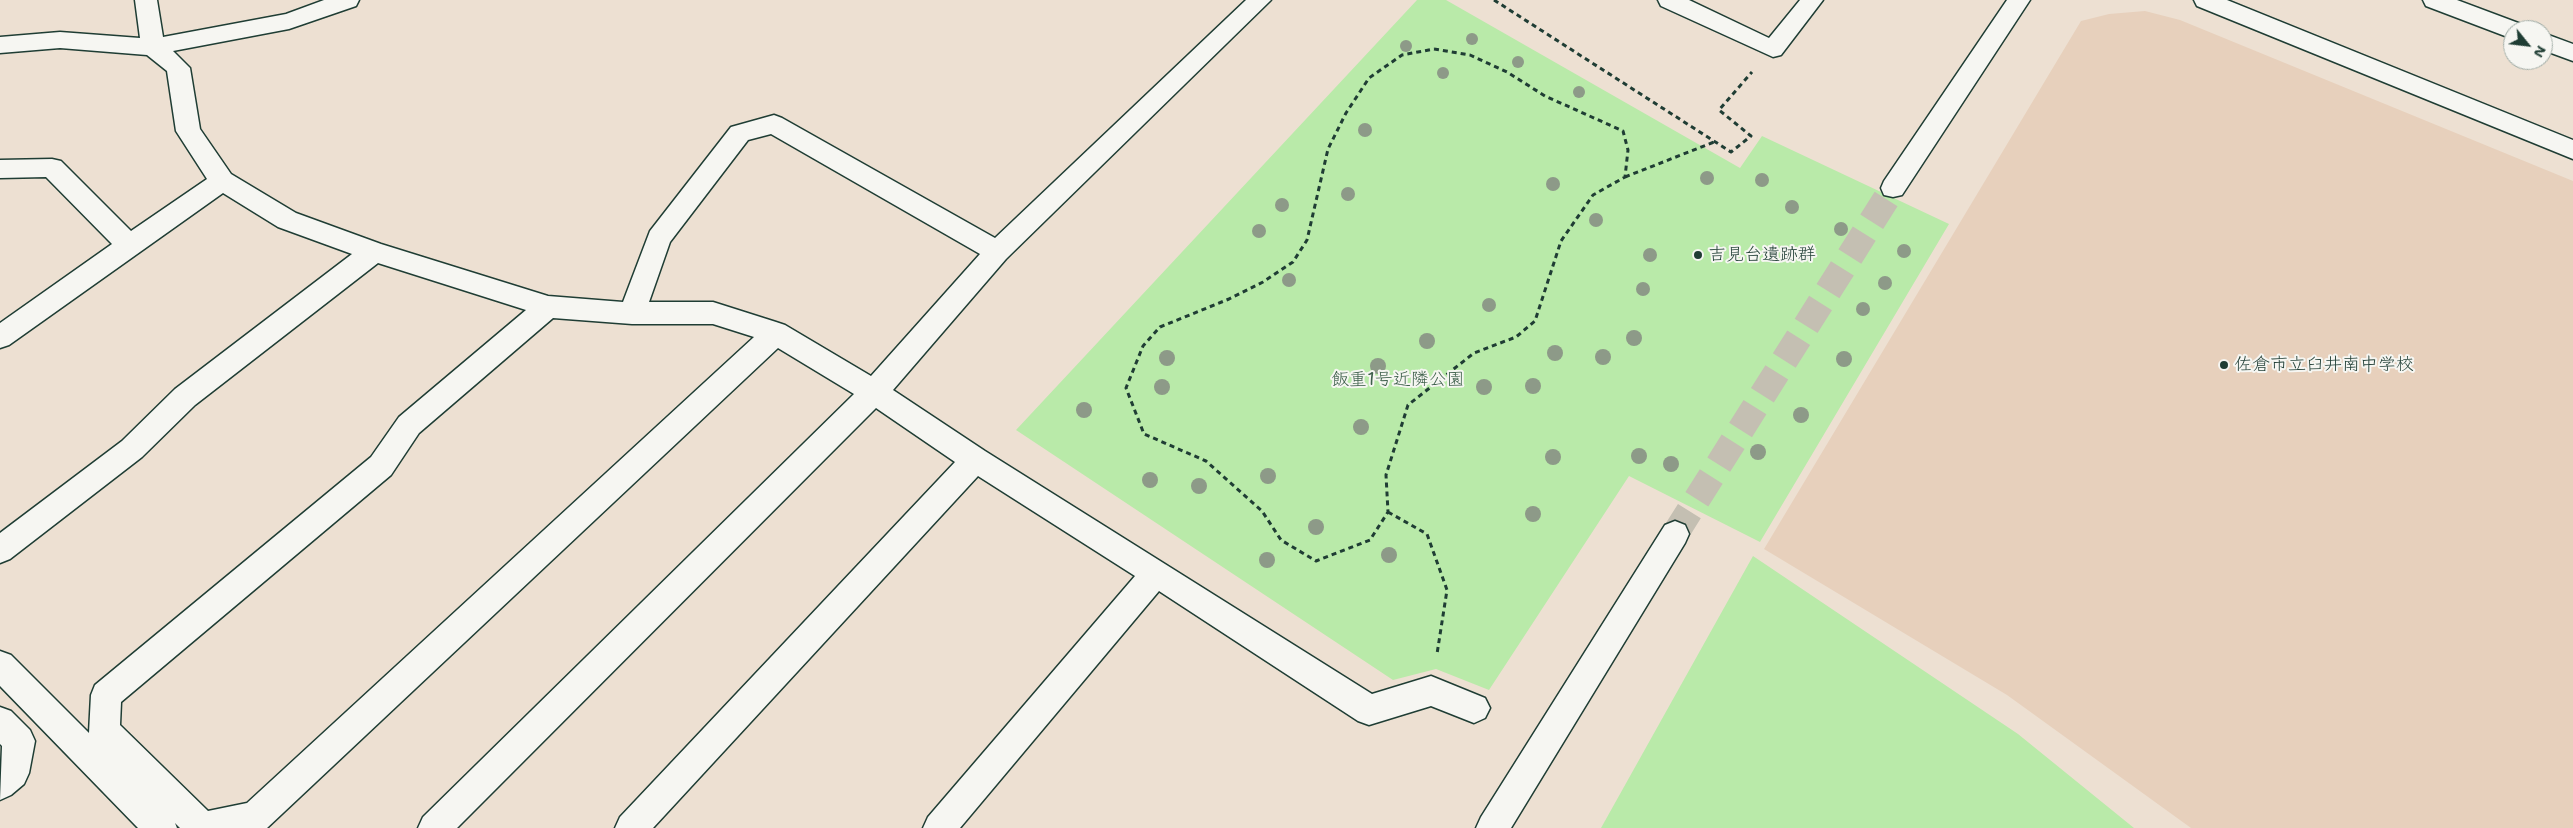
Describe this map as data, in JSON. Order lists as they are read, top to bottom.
{
  "parks": ["飯重1号近隣公園"],
  "places": ["吉見台遺跡群", "佐倉市立臼井南中学校"],
  "north": "bottom right"
}
